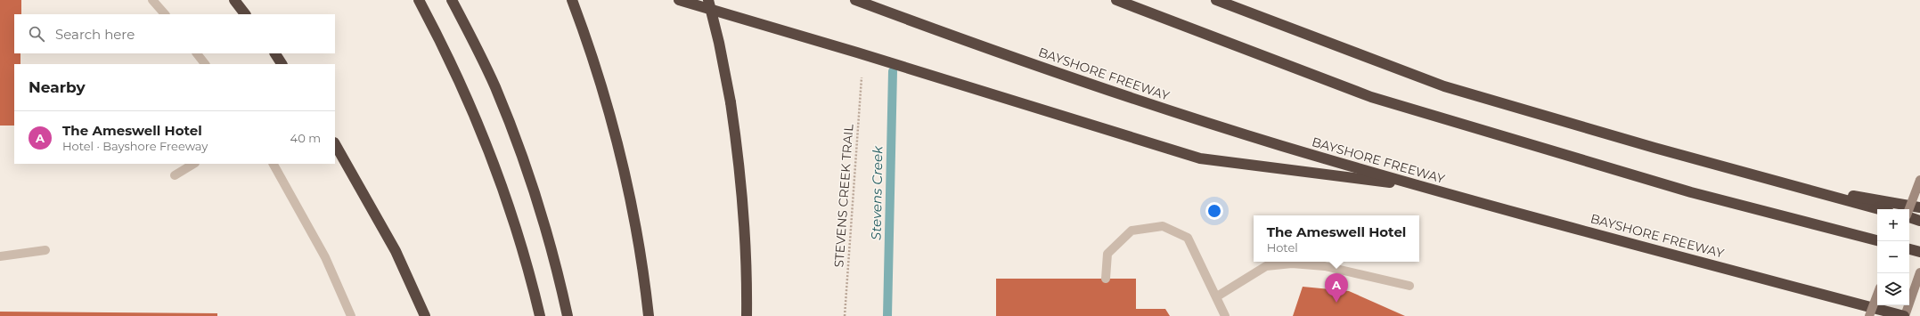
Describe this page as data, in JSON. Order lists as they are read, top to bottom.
{
  "streets": {
    "highway": ["BAYSHORE FREEWAY"],
    "path": ["STEVENS CREEK TRAIL"]
  },
  "water": ["Stevens Creek"],
  "page": {
    "search": "Search here",
    "heading": "Nearby",
    "list": [
      {
        "mark": "A",
        "name": "The Ameswell Hotel",
        "note": "Hotel · Bayshore Freeway",
        "value": "40 m"
      }
    ],
    "map_buttons": ["+", "−"],
    "popup": ["The Ameswell Hotel", "Hotel"],
    "pins": "A"
  }
}
